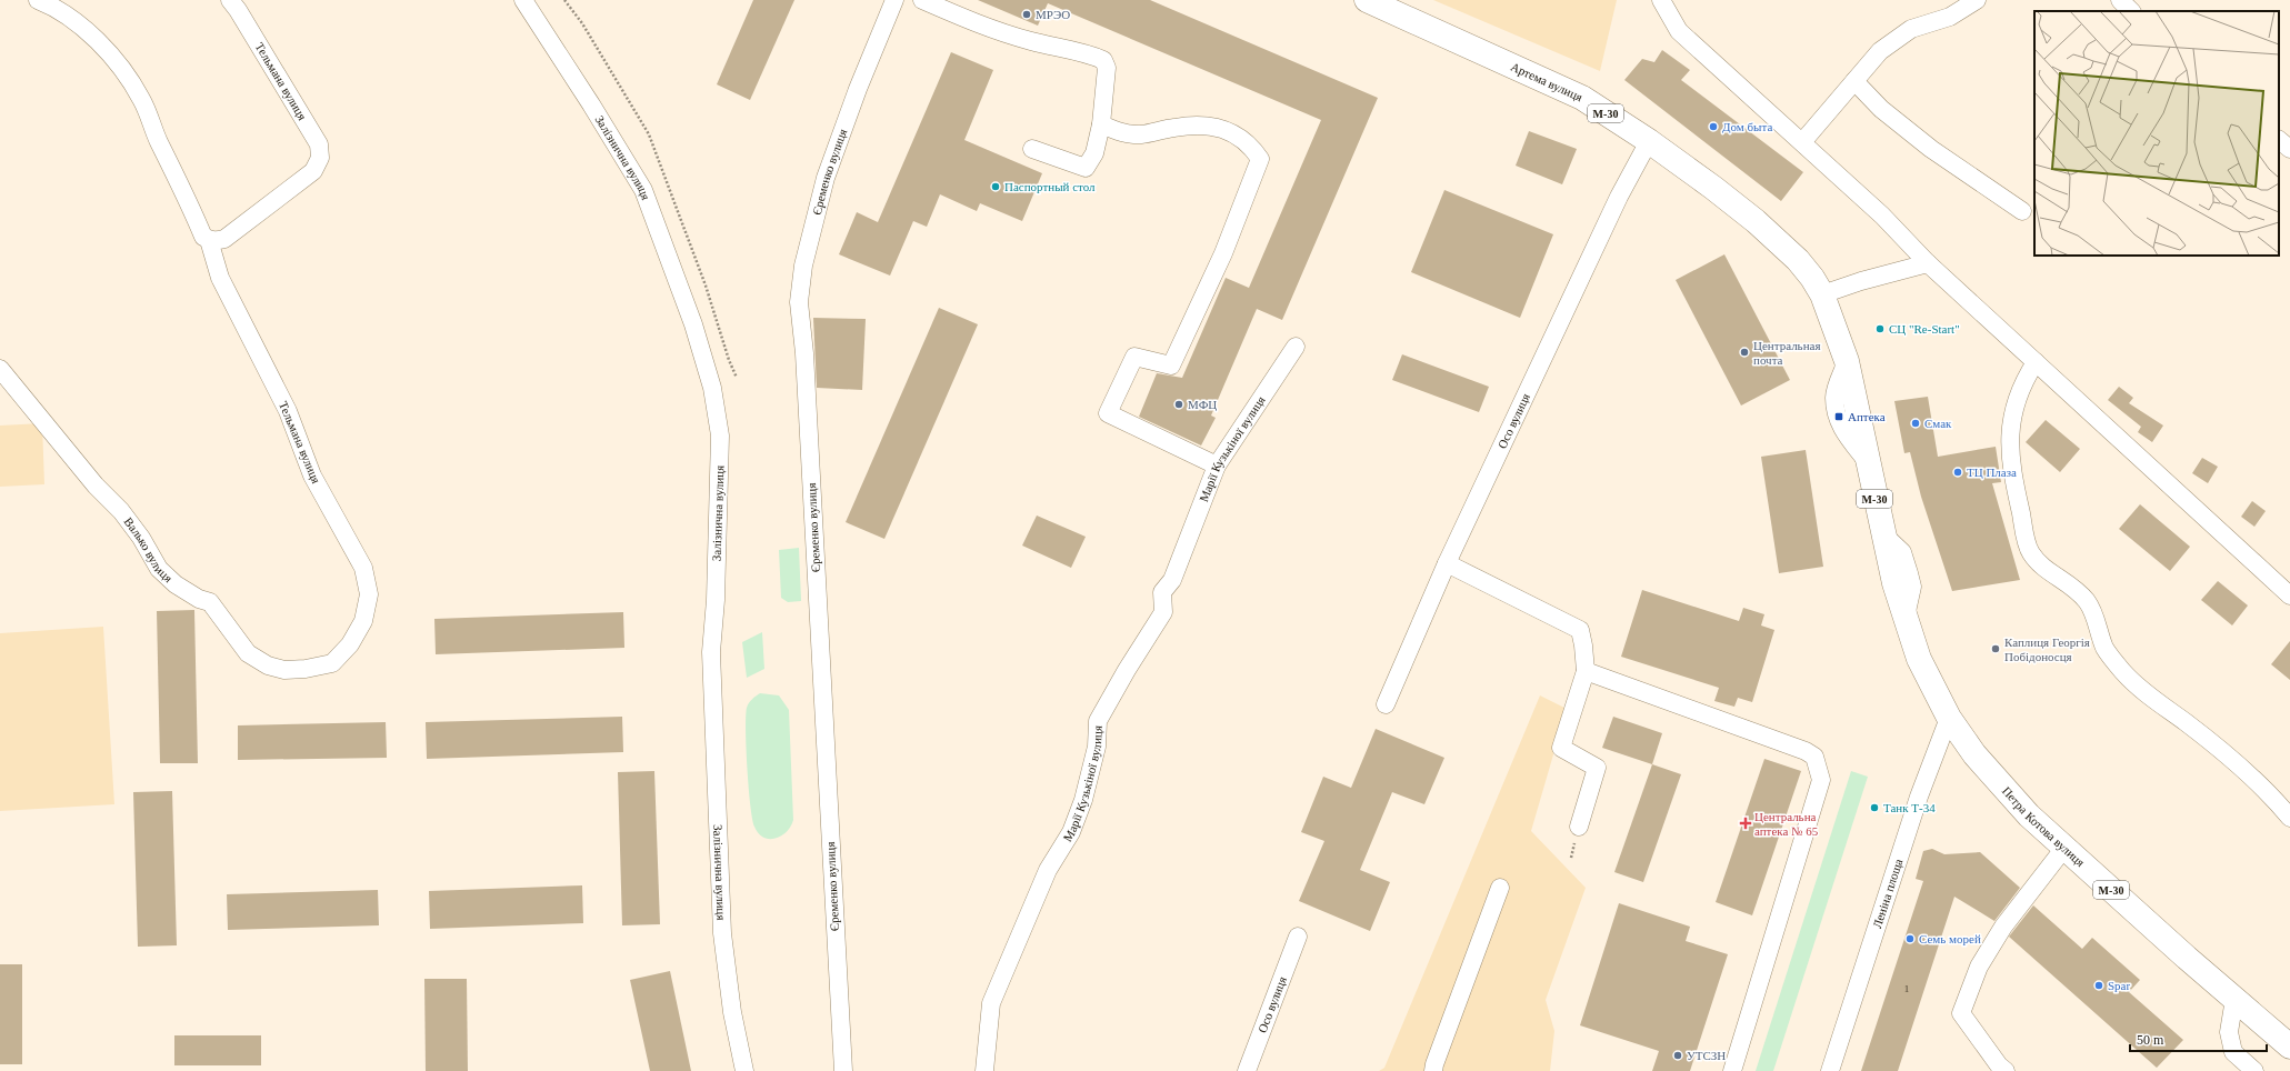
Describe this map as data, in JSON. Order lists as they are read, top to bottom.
{
  "streets": {
    "highway": ["Артема вулиця", "М-30", "Петра Котова вулиця"],
    "street": [
      "Тельмана вулиця",
      "Залізнична вулиця",
      "Єременко вулиця",
      "Осо вулиця",
      "Марії Кузькіної вулиця",
      "Валько вулиця",
      "Леніна площа"
    ]
  },
  "crossings": [
    ["Тельмана вулиця", "Валько вулиця"],
    ["Артема вулиця", "М-30"],
    ["Артема вулиця", "Осо вулиця"],
    ["М-30", "Петра Котова вулиця"],
    ["М-30", "Леніна площа"],
    ["Петра Котова вулиця", "Леніна площа"]
  ],
  "places": {
    "other": [
      "МРЭО",
      "Дом быта",
      "Паспортный стол",
      "СЦ \"Re-Start\"",
      "Центральная почта",
      "МФЦ",
      "Смак",
      "ТЦ Плаза",
      "Каплиця Георгія Побідоносця",
      "Танк Т-34",
      "Семь морей",
      "Spar",
      "УТСЗН"
    ],
    "transit": ["Аптека"],
    "health": ["Центральна аптека № 65"]
  },
  "house_numbers": ["1"],
  "scale_bar": "50 m"
}
